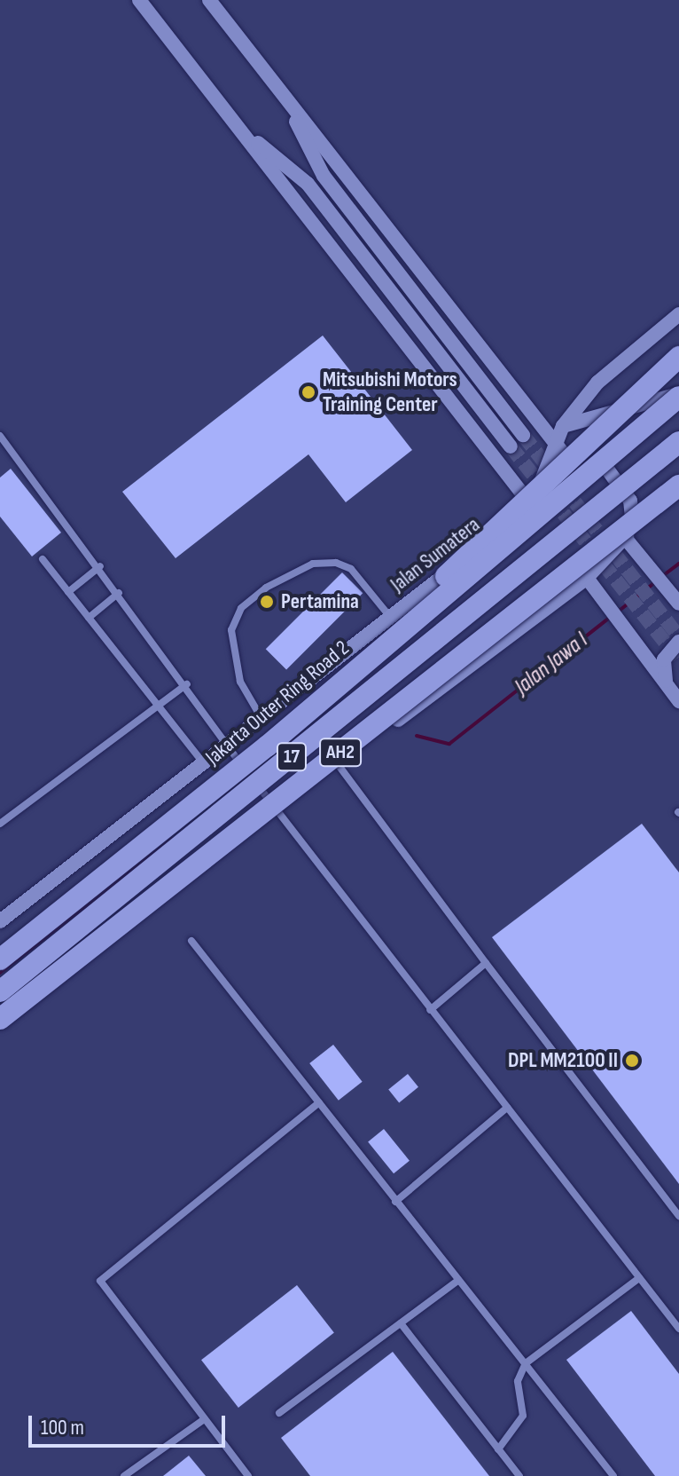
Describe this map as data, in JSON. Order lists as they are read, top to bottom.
{
  "streets": {
    "highway": ["Jakarta Outer Ring Road 2", "AH2", "17"],
    "street": ["Jalan Sumatera"]
  },
  "crossings": [
    ["Jalan Sumatera", "AH2"]
  ],
  "water": ["Jalan Jawa I"],
  "places": ["Mitsubishi Motors Training Center", "Pertamina", "DPL MM2100 II"],
  "scale_bar": "100 m"
}
